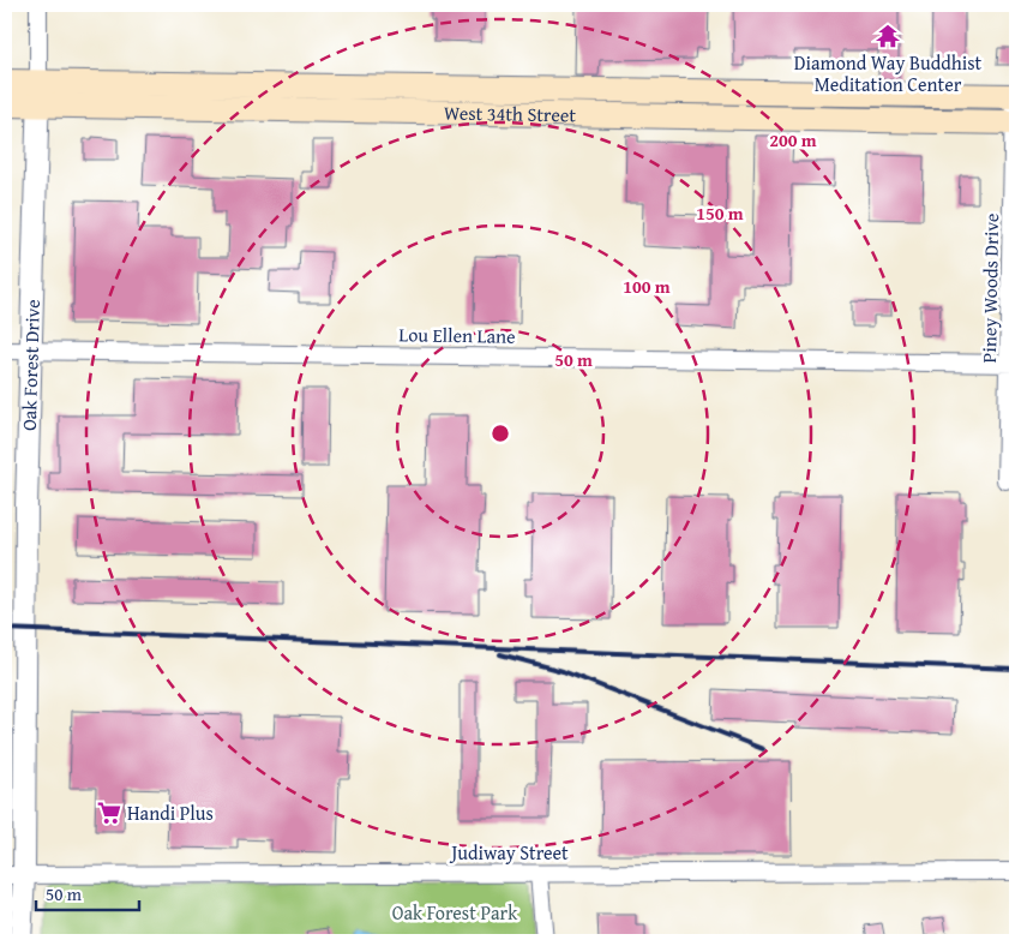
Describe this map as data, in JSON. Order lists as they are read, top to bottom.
{
  "streets": {
    "main road": ["West 34th Street"],
    "street": [
      "Piney Woods Drive",
      "Lou Ellen Lane",
      "Oak Forest Drive",
      "Judiway Street"
    ]
  },
  "crossings": [
    ["West 34th Street", "Piney Woods Drive"],
    ["West 34th Street", "Oak Forest Drive"],
    ["Piney Woods Drive", "Lou Ellen Lane"],
    ["Lou Ellen Lane", "Oak Forest Drive"],
    ["Oak Forest Drive", "Judiway Street"]
  ],
  "parks": ["Oak Forest Park"],
  "places": {
    "temple": ["Diamond Way Buddhist Meditation Center"],
    "supermarket": ["Handi Plus"]
  },
  "scale_bar": "50 m",
  "rings": [
    "200 m",
    "150 m",
    "100 m",
    "50 m"
  ]
}
